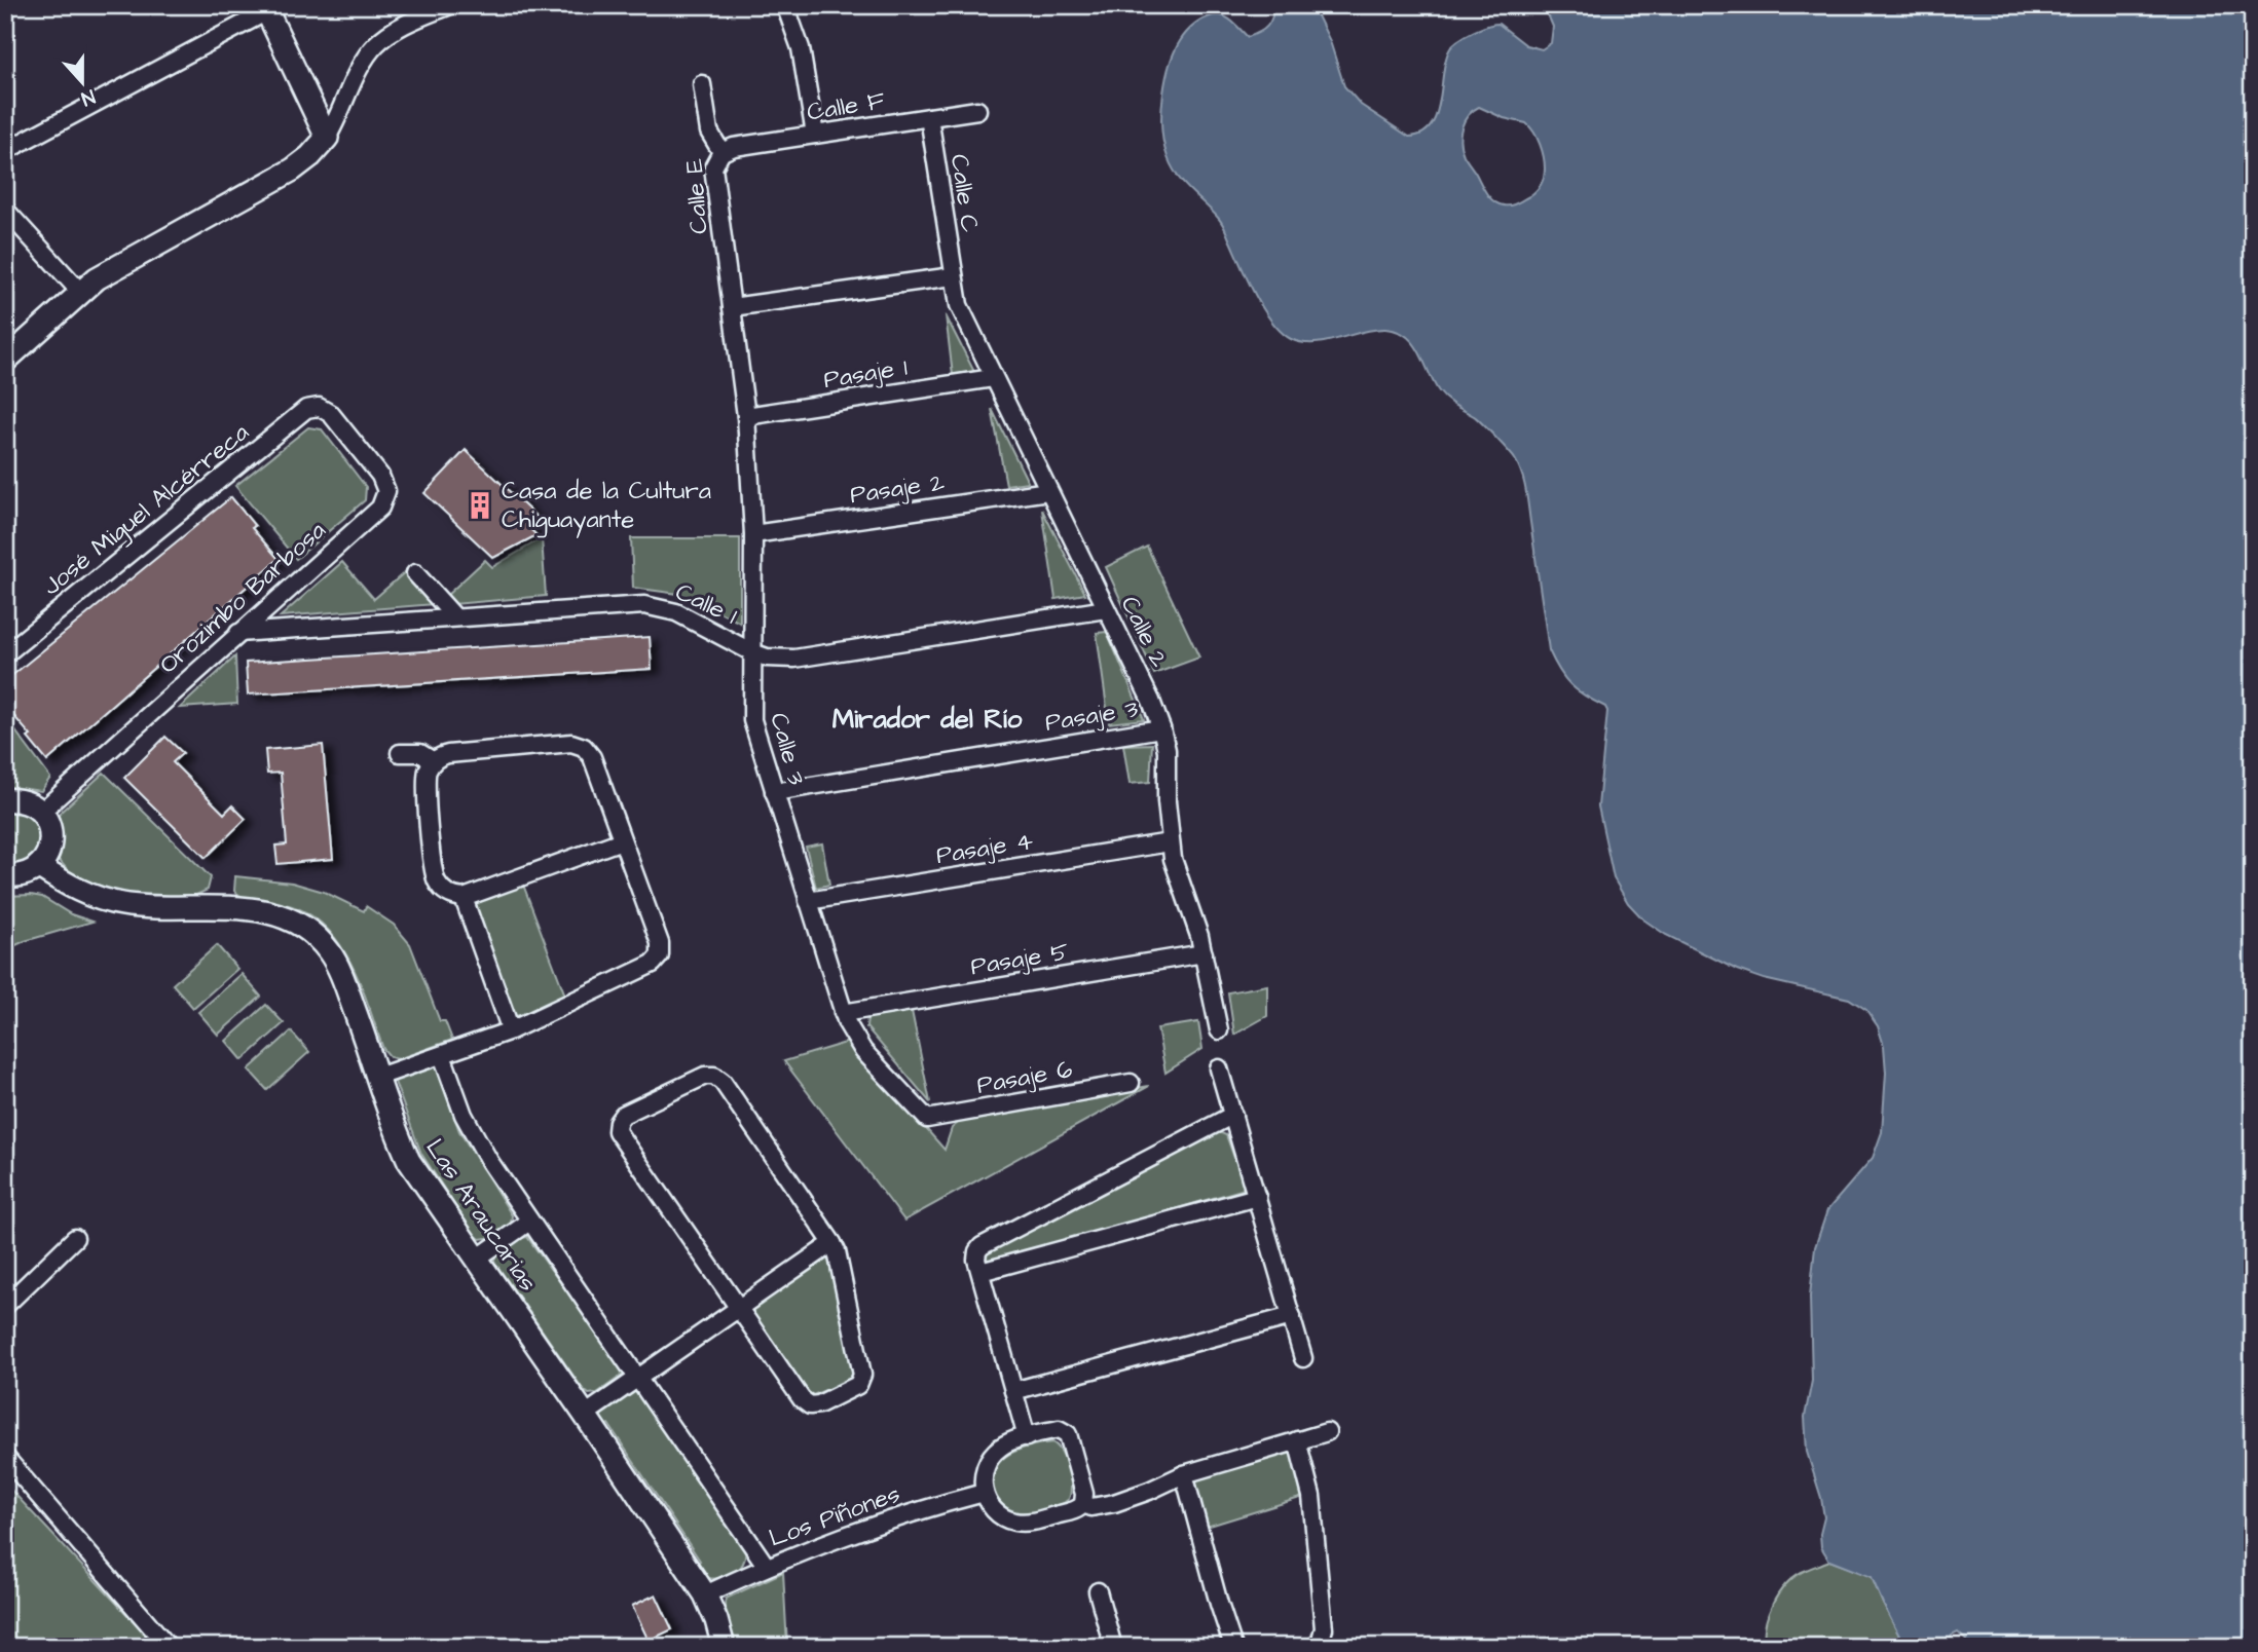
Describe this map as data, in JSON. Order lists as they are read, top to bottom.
{
  "streets": {
    "street": [
      "Calle F",
      "Calle C",
      "Calle E",
      "Pasaje 1",
      "Pasaje 2",
      "José Miguel Alcérreca",
      "Orozimbo Barbosa",
      "Calle 1",
      "Calle 2",
      "Pasaje 3",
      "Calle 3",
      "Pasaje 4",
      "Pasaje 5",
      "Pasaje 6",
      "Las Araucarias",
      "Los Piñones"
    ]
  },
  "crossings": [
    ["Calle F", "Calle C"],
    ["Calle F", "Calle E"],
    ["Calle C", "Calle 2"],
    ["Calle E", "Calle 3"],
    ["Pasaje 1", "Calle 2"],
    ["Pasaje 1", "Calle 3"],
    ["Pasaje 2", "Calle 2"],
    ["Pasaje 2", "Calle 3"],
    ["José Miguel Alcérreca", "Orozimbo Barbosa"],
    ["Orozimbo Barbosa", "Calle 1"],
    ["Calle 1", "Calle 2"],
    ["Calle 1", "Calle 3"],
    ["Calle 2", "Pasaje 3"],
    ["Calle 2", "Pasaje 4"],
    ["Calle 2", "Pasaje 5"],
    ["Pasaje 3", "Calle 3"],
    ["Calle 3", "Pasaje 4"],
    ["Calle 3", "Pasaje 5"],
    ["Calle 3", "Pasaje 6"],
    ["Las Araucarias", "Los Piñones"]
  ],
  "districts": ["Mirador del Río"],
  "places": {
    "building": ["Casa de la Cultura Chiguayante"]
  },
  "north": "bottom"
}
